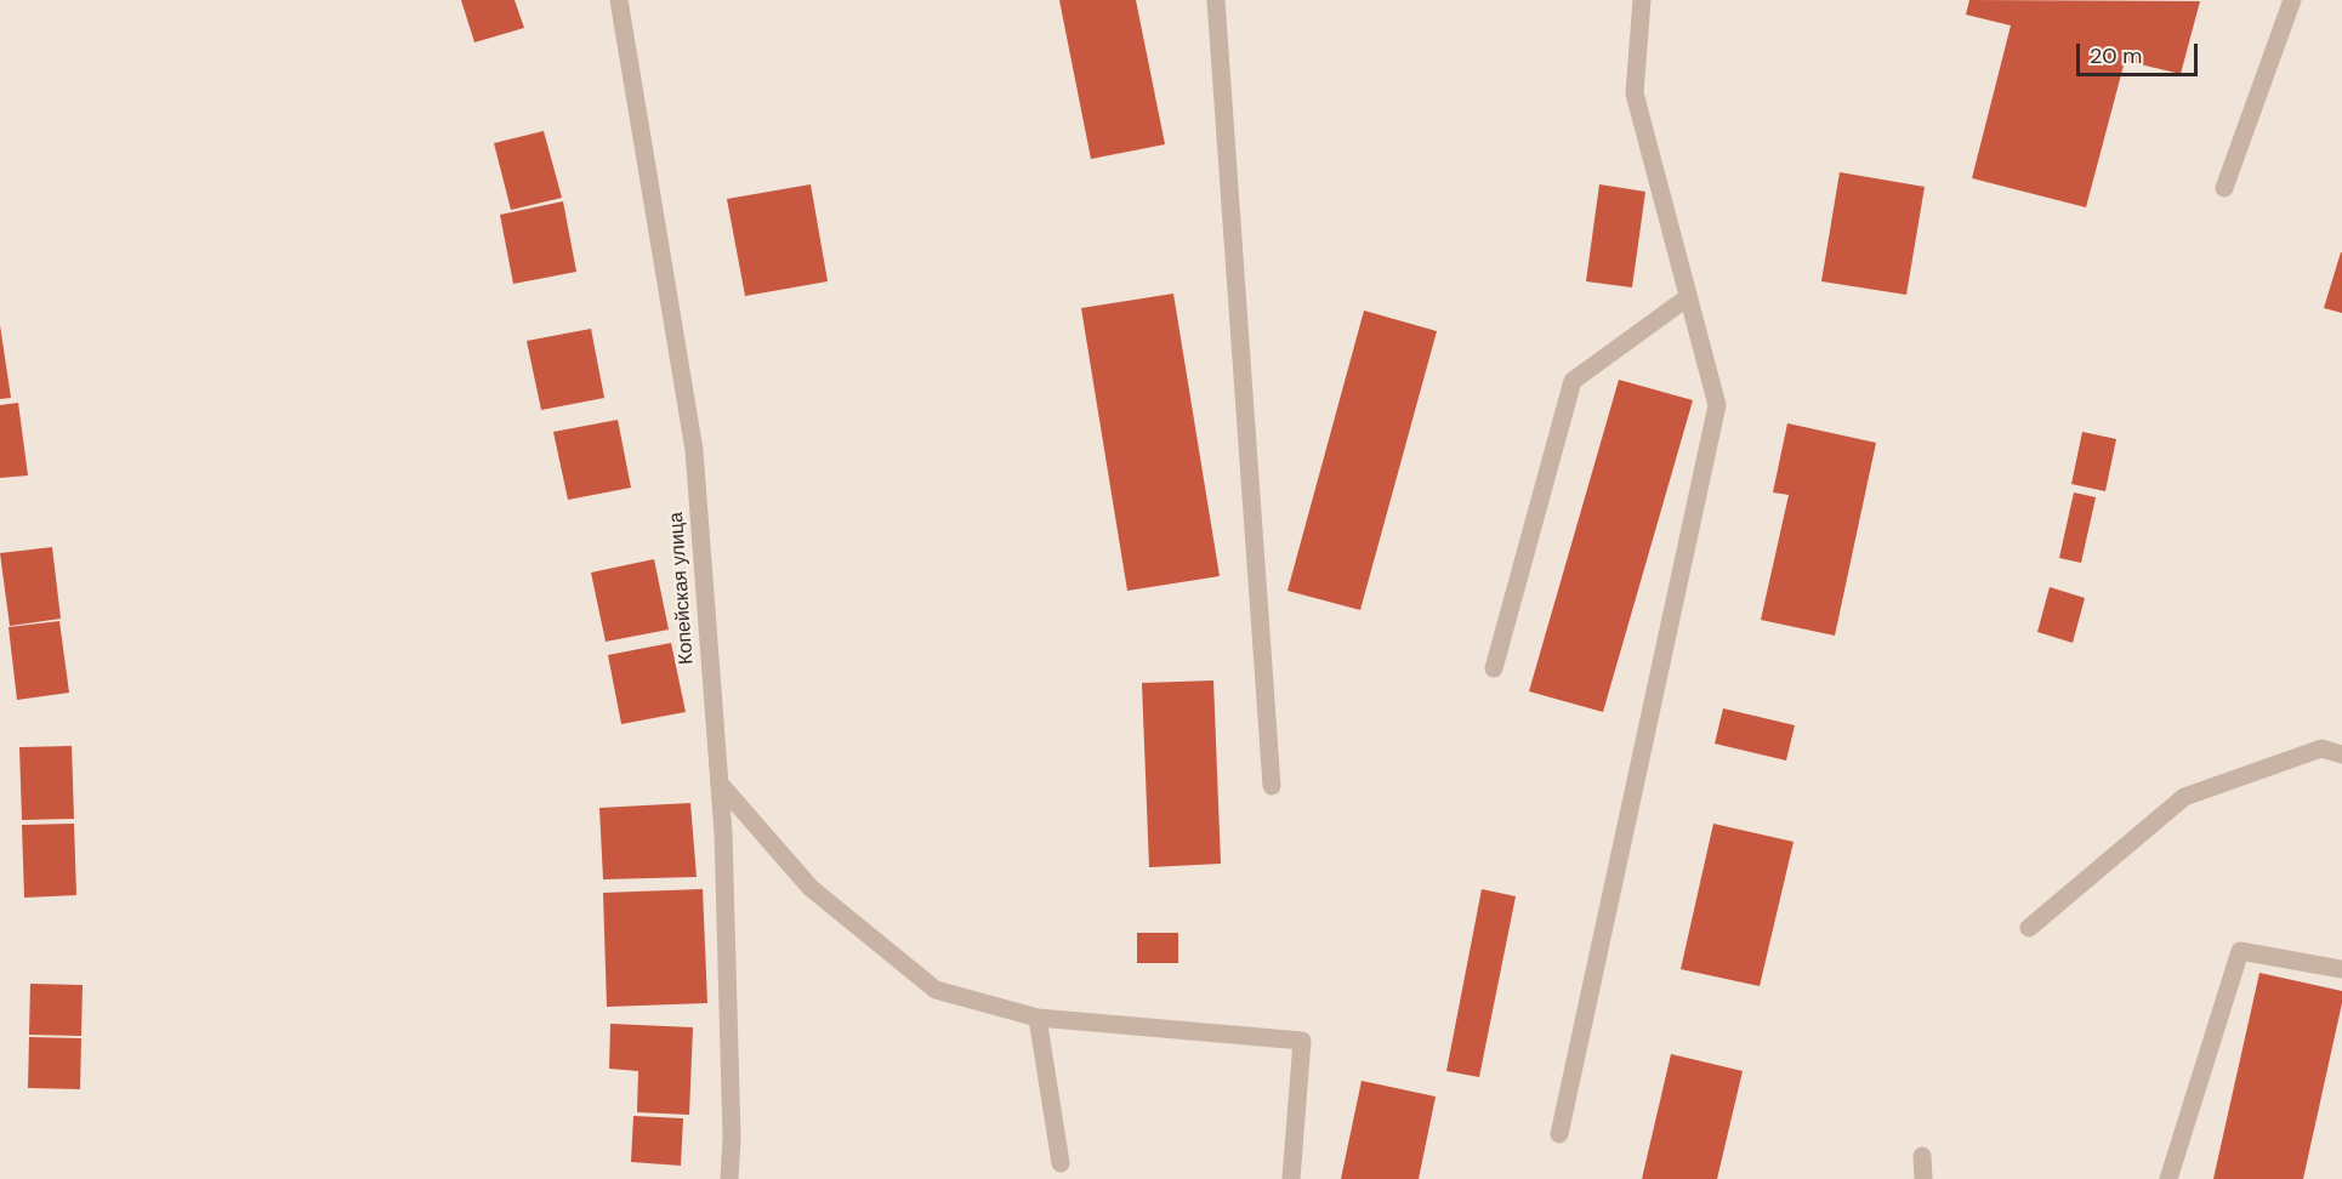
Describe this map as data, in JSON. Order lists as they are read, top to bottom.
{
  "streets": {
    "street": ["Копейская улица"]
  },
  "scale_bar": "20 m"
}
